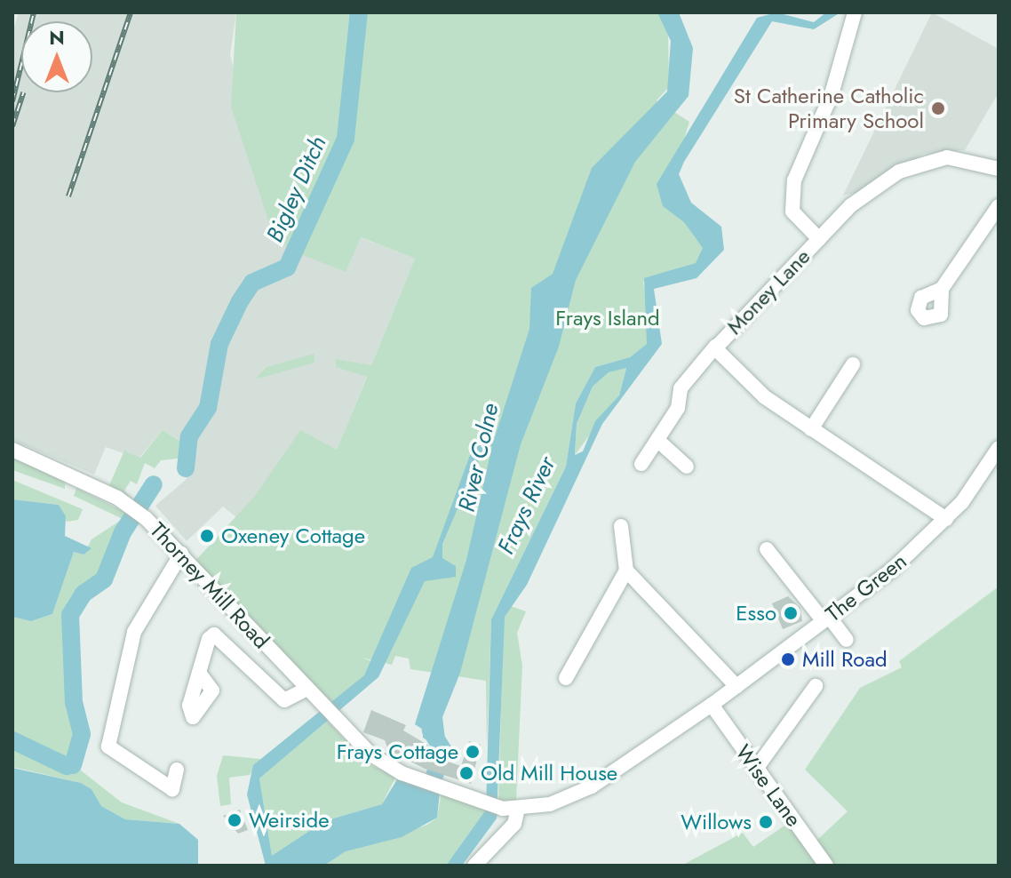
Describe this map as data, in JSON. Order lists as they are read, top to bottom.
{
  "streets": {
    "street": [
      "Money Lane",
      "Thorney Mill Road",
      "The Green",
      "Wise Lane"
    ]
  },
  "crossings": [
    ["Money Lane", "The Green"],
    ["The Green", "Wise Lane"]
  ],
  "water": ["Bigley Ditch", "River Colne", "Frays River"],
  "parks": ["Frays Island"],
  "places": [
    "St Catherine Catholic Primary School",
    "Oxeney Cottage",
    "Esso",
    "Mill Road",
    "Frays Cottage",
    "Old Mill House",
    "Weirside",
    "Willows"
  ],
  "north": "top"
}
